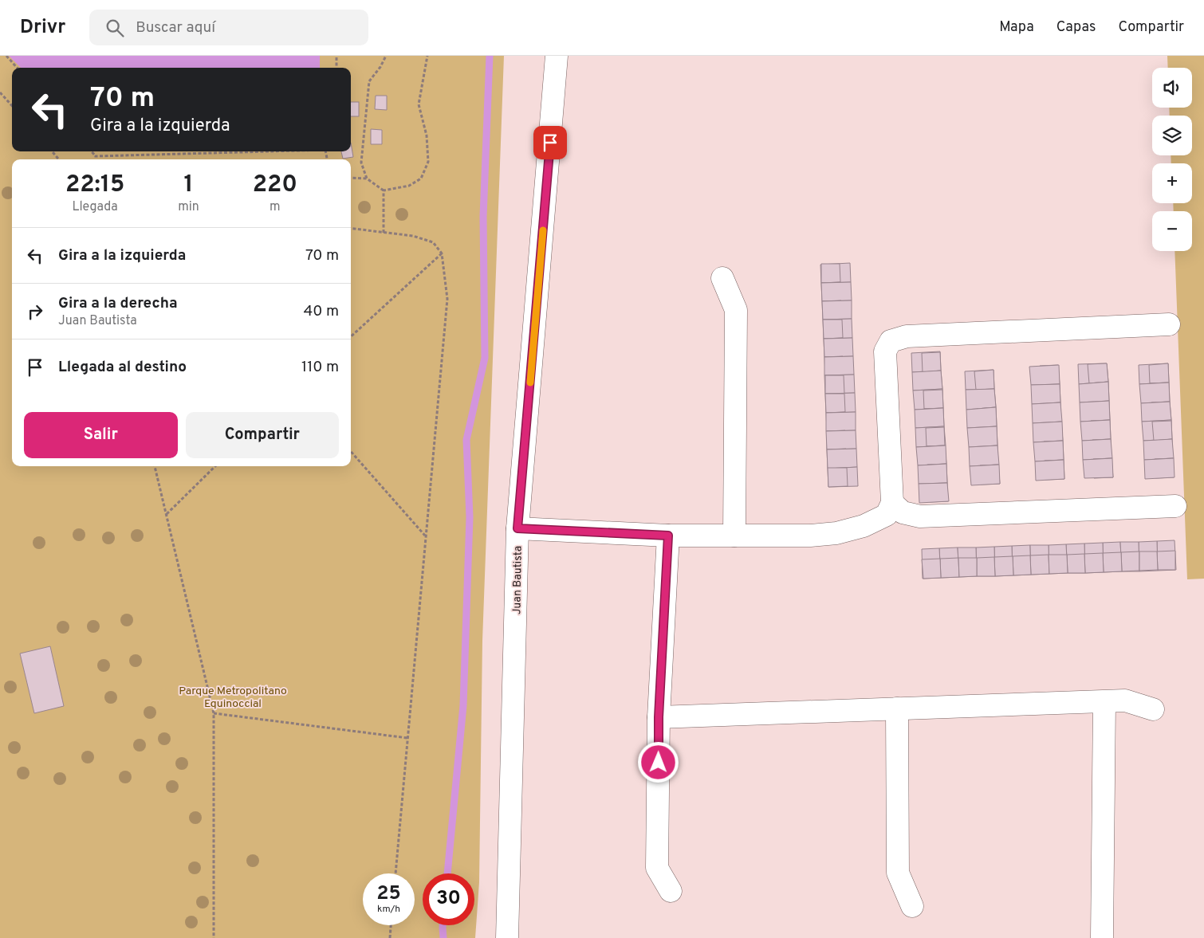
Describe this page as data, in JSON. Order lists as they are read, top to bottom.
{
  "streets": {
    "street": ["Juan Bautista"]
  },
  "parks": ["Parque Metropolitano Equinoccial"],
  "page": {
    "header": "Drivr",
    "search": "Buscar aquí",
    "nav": ["Mapa", "Capas", "Compartir"],
    "map_buttons": ["+", "−"],
    "turn": ["70 m", "Gira a la izquierda"],
    "eta": [
      "22:15",
      "Llegada",
      "1",
      "min",
      "220",
      "m"
    ],
    "list": [
      {
        "name": "Gira a la izquierda",
        "value": "70 m"
      },
      {
        "name": "Gira a la derecha",
        "note": "Juan Bautista",
        "value": "40 m"
      },
      {
        "name": "Llegada al destino",
        "value": "110 m"
      }
    ],
    "buttons": ["Salir", "Compartir"],
    "speed": "25 km/h",
    "limit": "30"
  }
}
